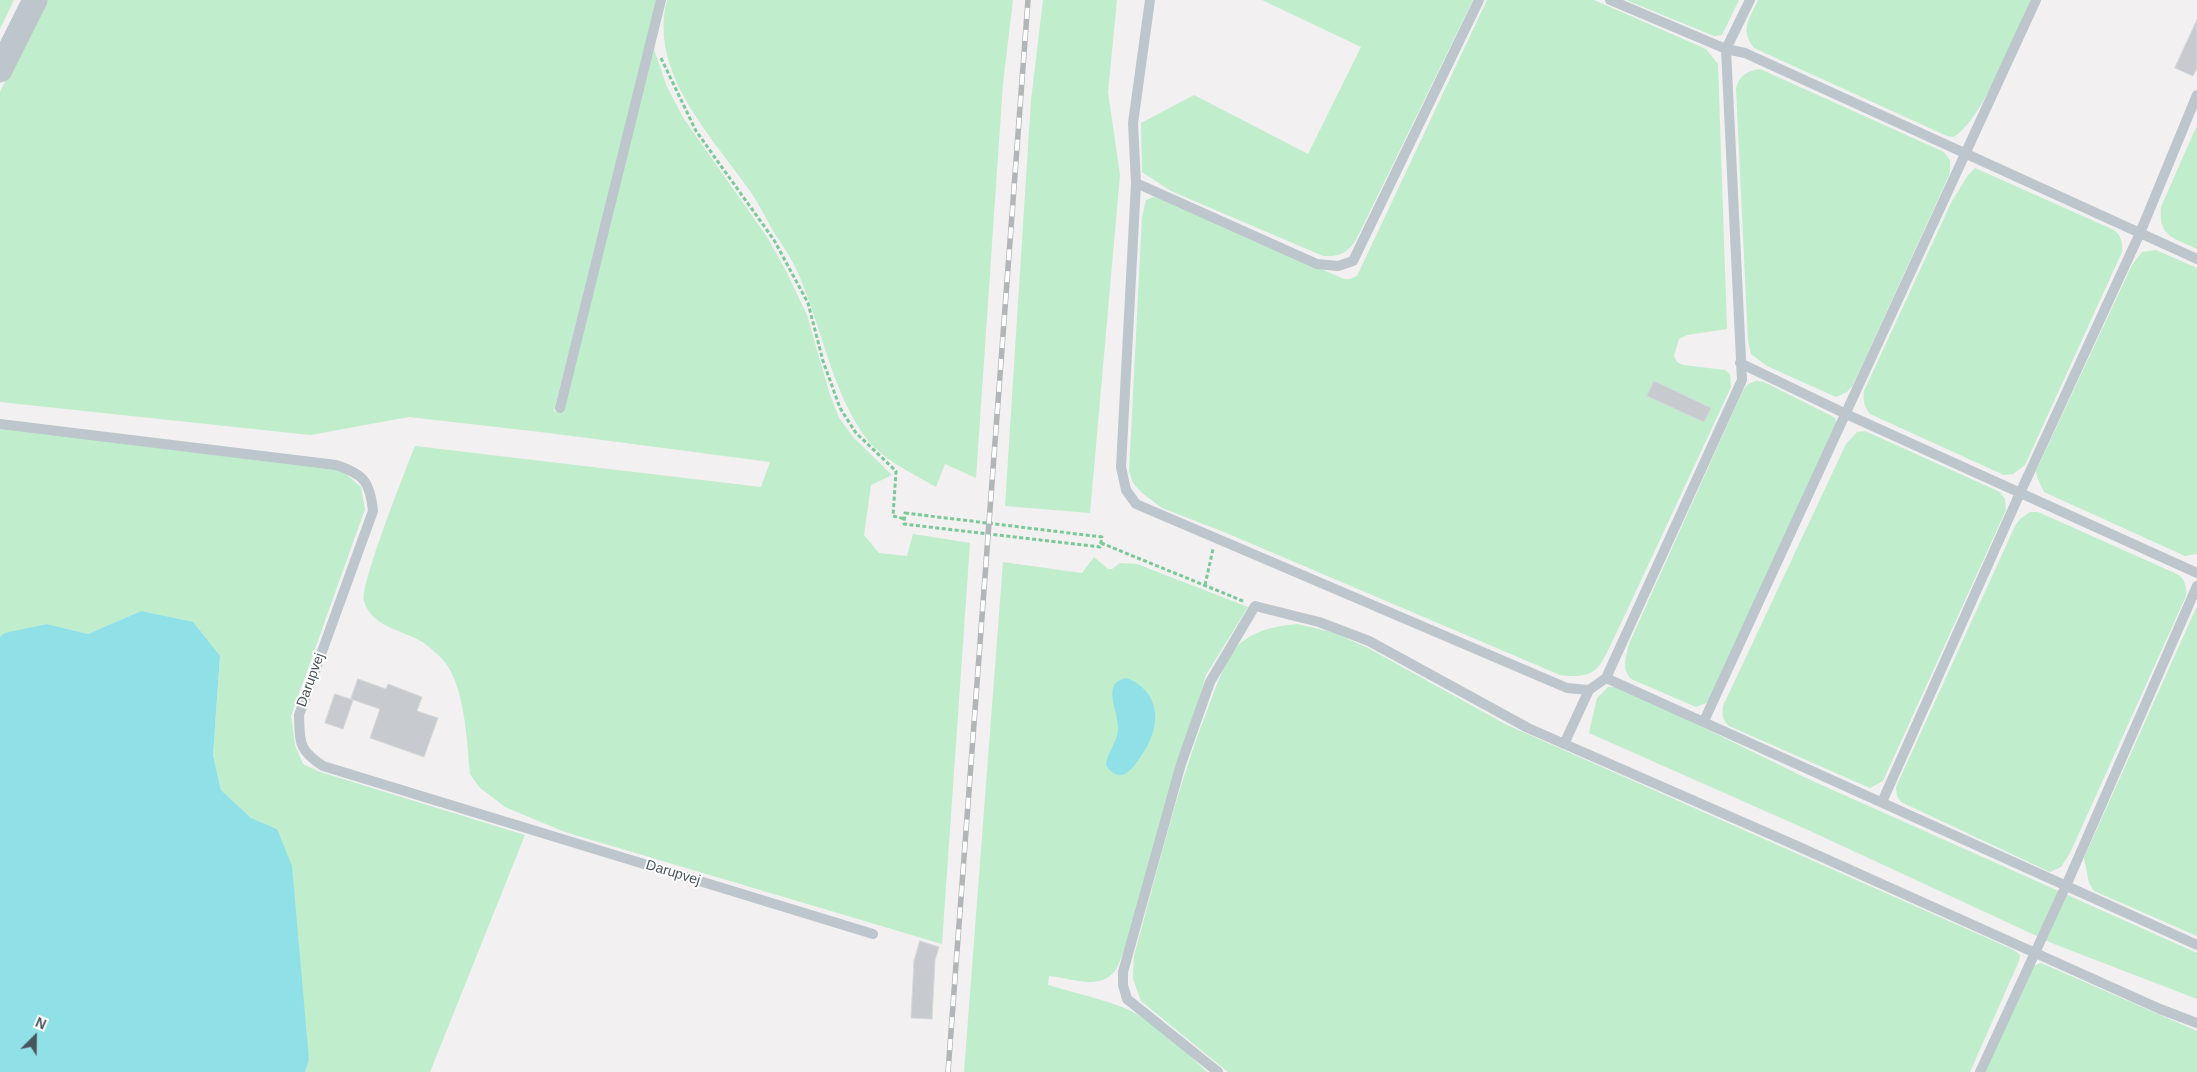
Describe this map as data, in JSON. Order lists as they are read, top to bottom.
{
  "streets": {
    "lane": ["Darupvej"]
  },
  "north": "top right"
}
